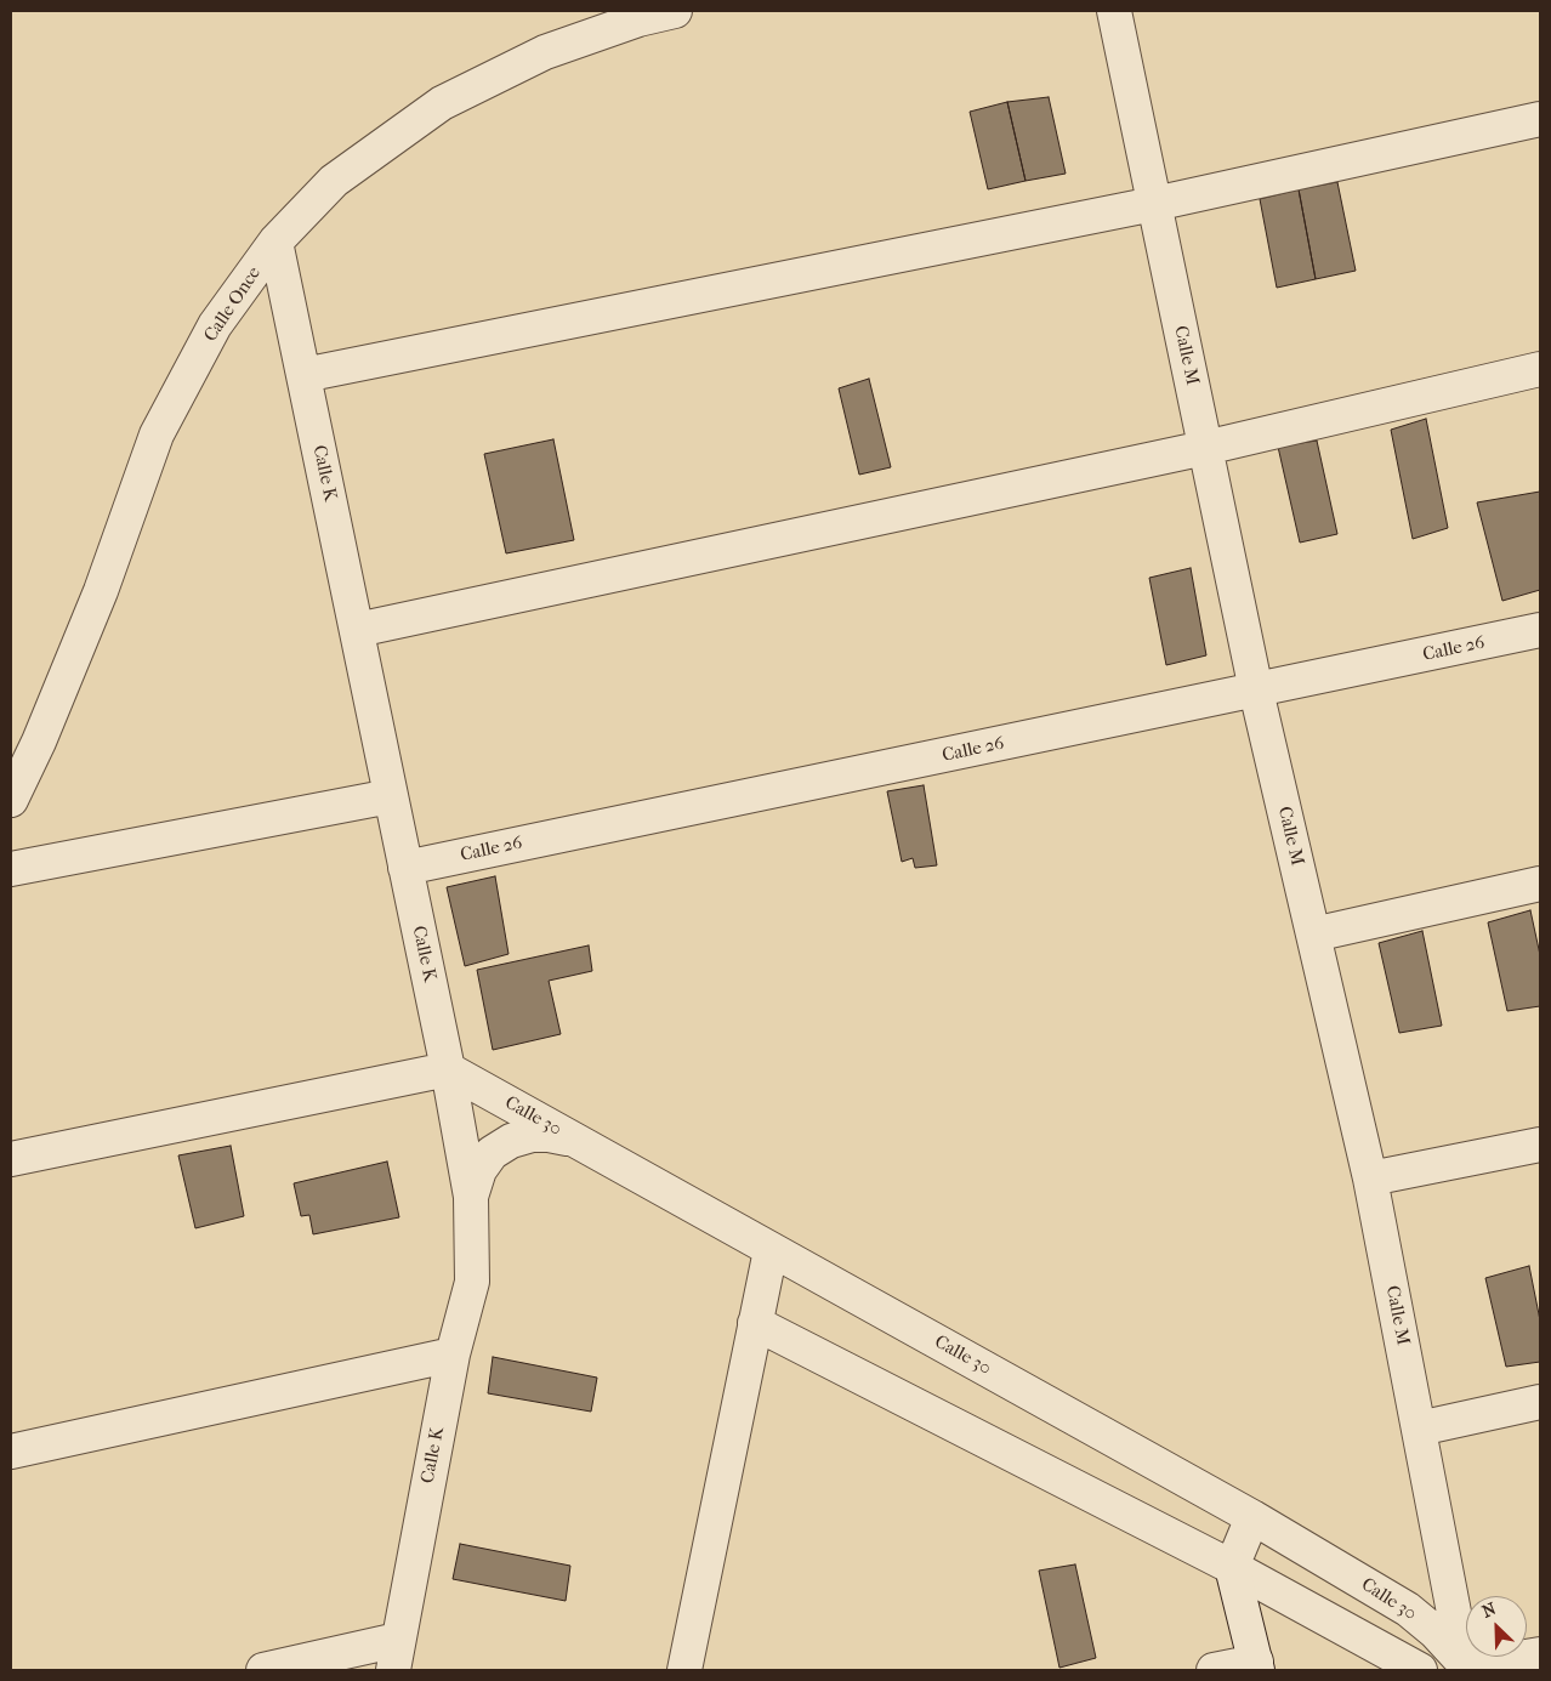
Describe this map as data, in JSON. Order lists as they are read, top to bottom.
{
  "streets": {
    "street": [
      "Calle Once",
      "Calle M",
      "Calle K",
      "Calle 26",
      "Calle 30"
    ]
  },
  "crossings": [
    ["Calle Once", "Calle K"],
    ["Calle M", "Calle 26"],
    ["Calle M", "Calle 30"],
    ["Calle K", "Calle 26"],
    ["Calle K", "Calle 30"]
  ],
  "north": "top left"
}
